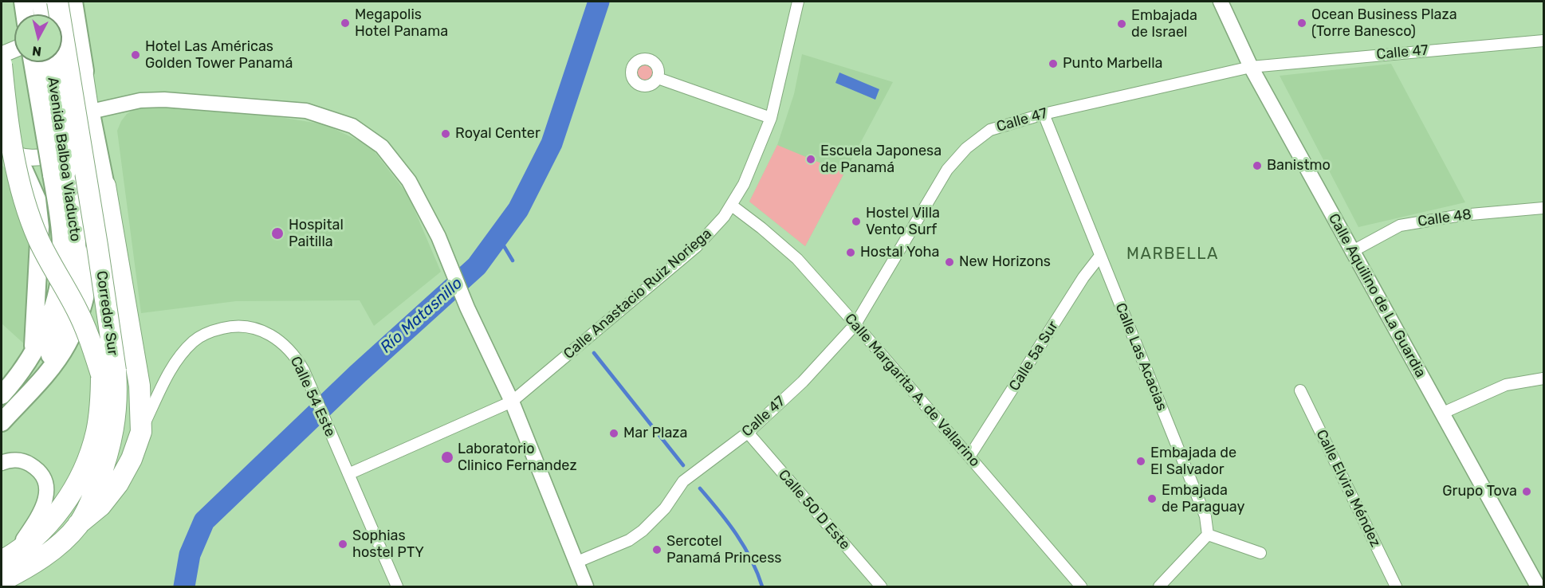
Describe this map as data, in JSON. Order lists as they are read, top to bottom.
{
  "streets": {
    "highway": ["Corredor Sur"],
    "main road": ["Avenida Balboa Viaducto"],
    "street": [
      "Calle 47",
      "Calle 48",
      "Calle Anastacio Ruiz Noriega",
      "Calle Aquilino de La Guardia",
      "Calle 5a Sur",
      "Calle Las Acacias",
      "Calle Margarita A. de Vallarino",
      "Calle 54 Este",
      "Calle Elvira Méndez",
      "Calle 50 D Este"
    ]
  },
  "crossings": [
    ["Calle 47", "Calle Aquilino de La Guardia"],
    ["Calle 47", "Calle Las Acacias"],
    ["Calle 47", "Calle Margarita A. de Vallarino"],
    ["Calle 47", "Calle 50 D Este"],
    ["Calle 48", "Calle Aquilino de La Guardia"],
    ["Calle Anastacio Ruiz Noriega", "Calle Margarita A. de Vallarino"],
    ["Calle Anastacio Ruiz Noriega", "Calle 54 Este"],
    ["Calle 5a Sur", "Calle Las Acacias"],
    ["Calle 5a Sur", "Calle Margarita A. de Vallarino"]
  ],
  "districts": ["MARBELLA"],
  "water": ["Río Matasnillo"],
  "places": [
    "Megapolis Hotel Panama",
    "Ocean Business Plaza (Torre Banesco)",
    "Embajada de Israel",
    "Hotel Las Américas Golden Tower Panamá",
    "Punto Marbella",
    "Royal Center",
    "Escuela Japonesa de Panamá",
    "Banistmo",
    "Hostel Villa Vento Surf",
    "Hospital Paitilla",
    "Hostal Yoha",
    "New Horizons",
    "Mar Plaza",
    "Laboratorio Clinico Fernandez",
    "Embajada de El Salvador",
    "Grupo Tova",
    "Embajada de Paraguay",
    "Sophias hostel PTY",
    "Sercotel Panamá Princess"
  ],
  "north": "bottom"
}
